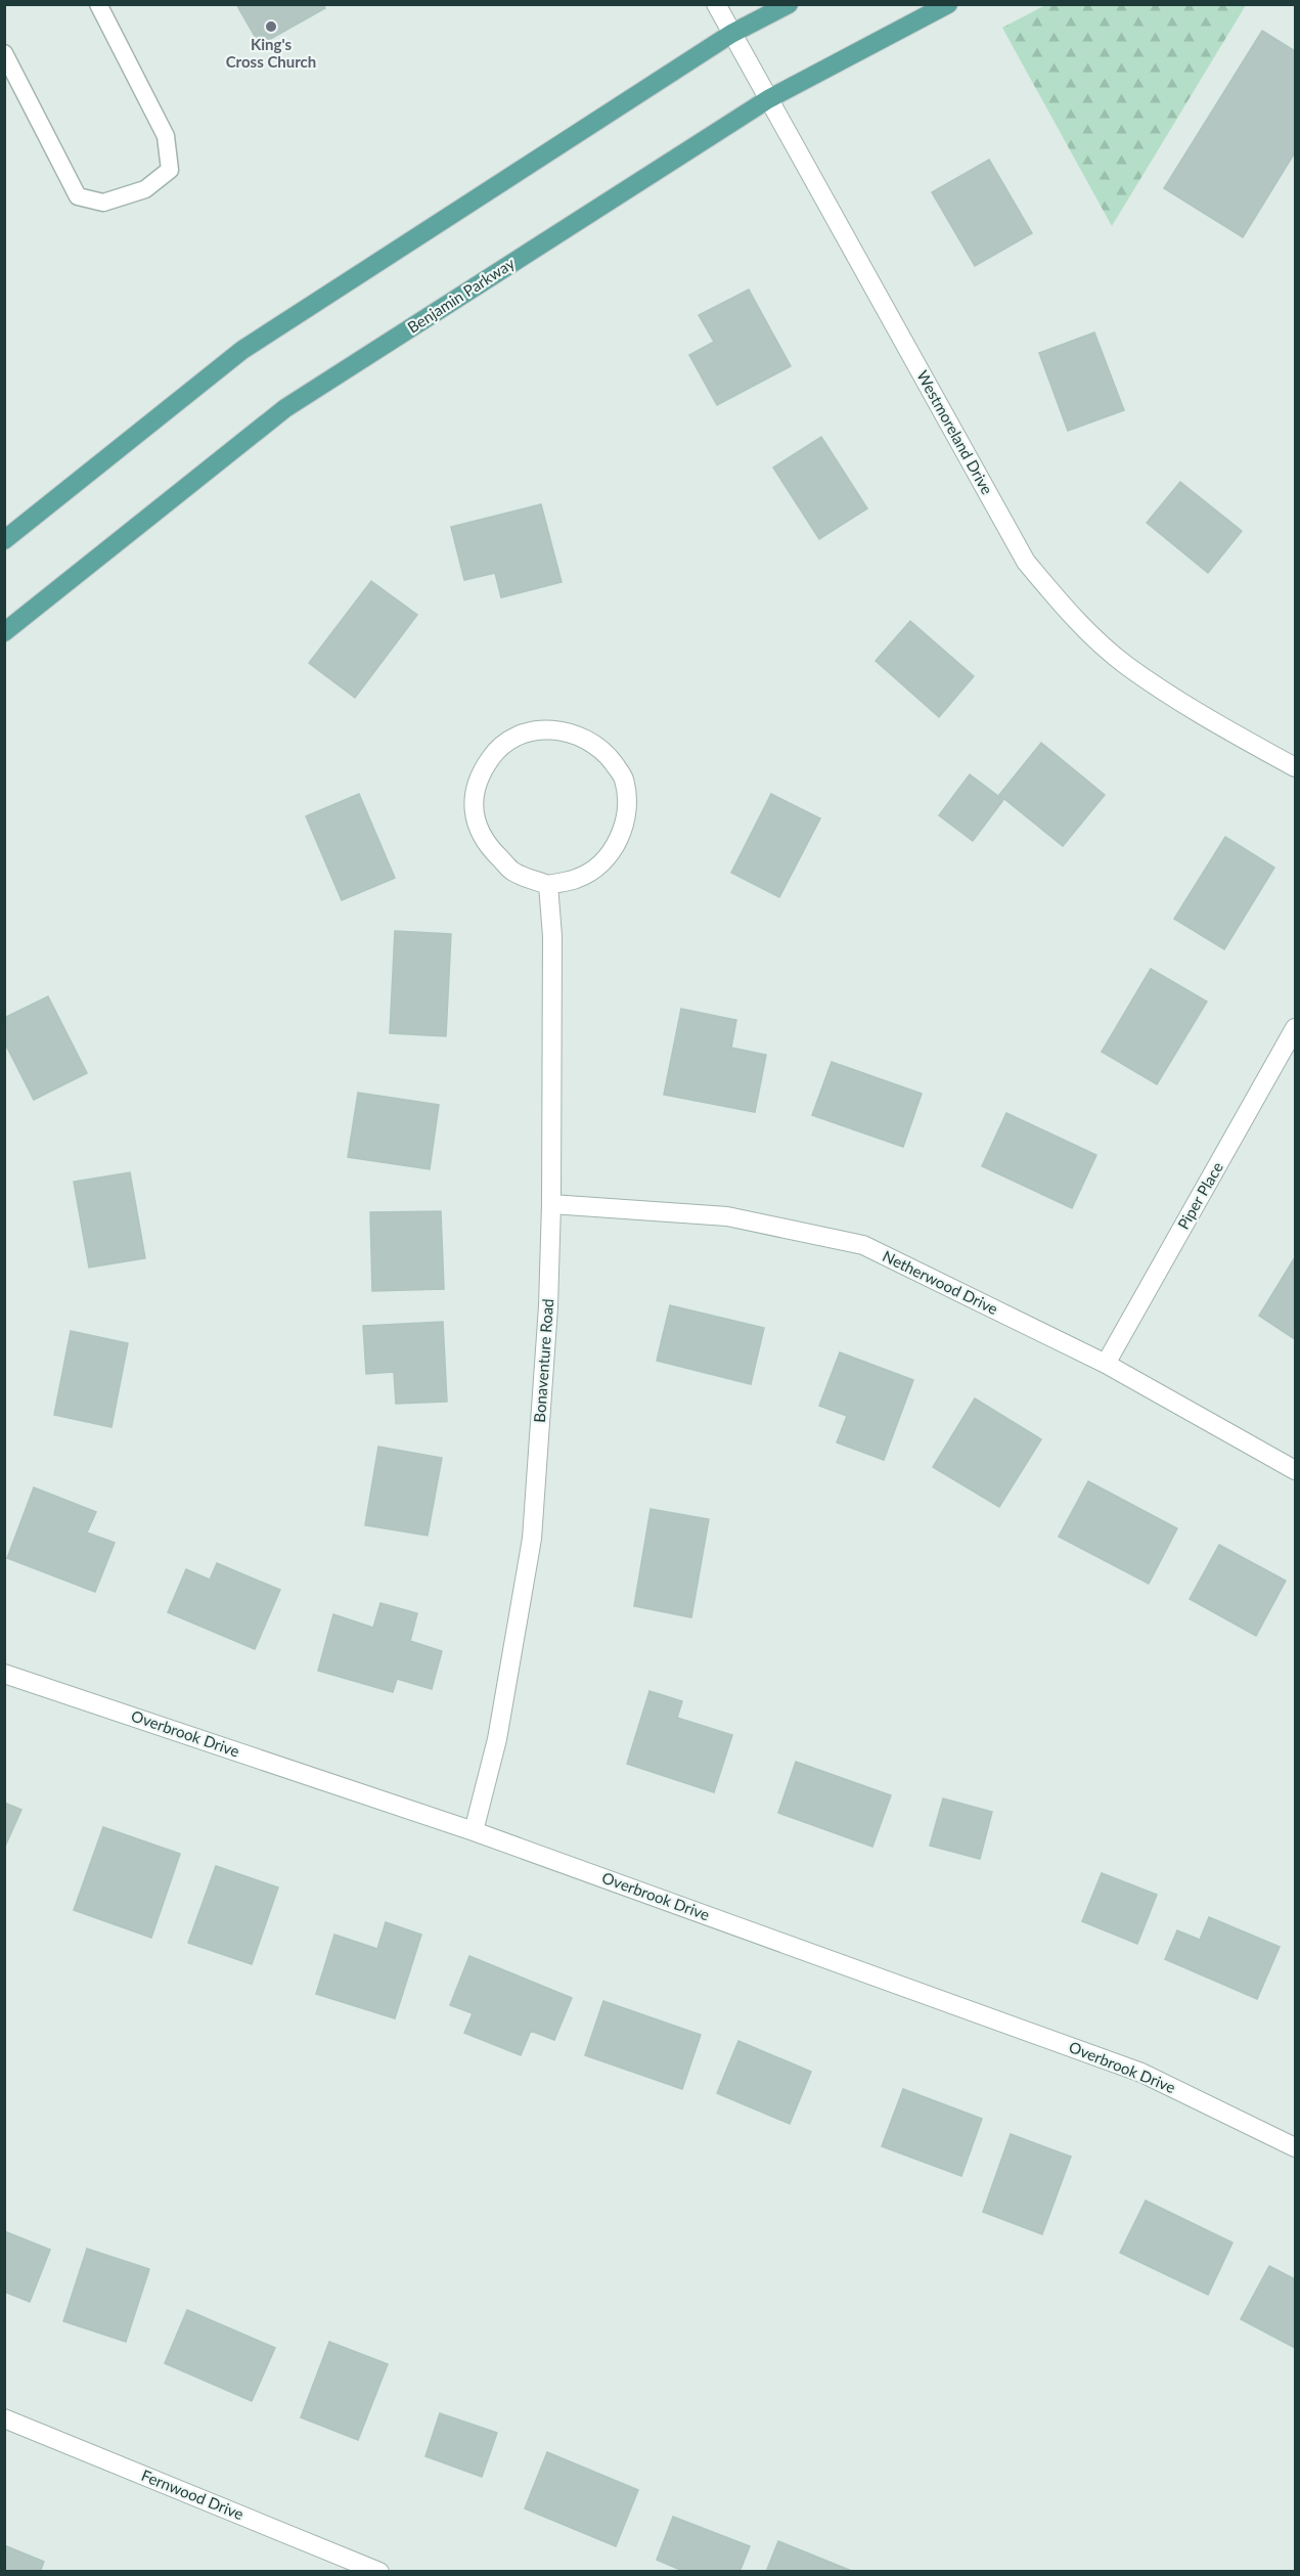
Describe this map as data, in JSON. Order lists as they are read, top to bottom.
{
  "streets": {
    "main road": ["Benjamin Parkway"],
    "street": [
      "Westmoreland Drive",
      "Piper Place",
      "Netherwood Drive",
      "Bonaventure Road",
      "Overbrook Drive",
      "Fernwood Drive"
    ]
  },
  "crossings": [
    ["Benjamin Parkway", "Westmoreland Drive"],
    ["Piper Place", "Netherwood Drive"],
    ["Netherwood Drive", "Bonaventure Road"],
    ["Bonaventure Road", "Overbrook Drive"]
  ],
  "places": ["King's Cross Church"]
}
